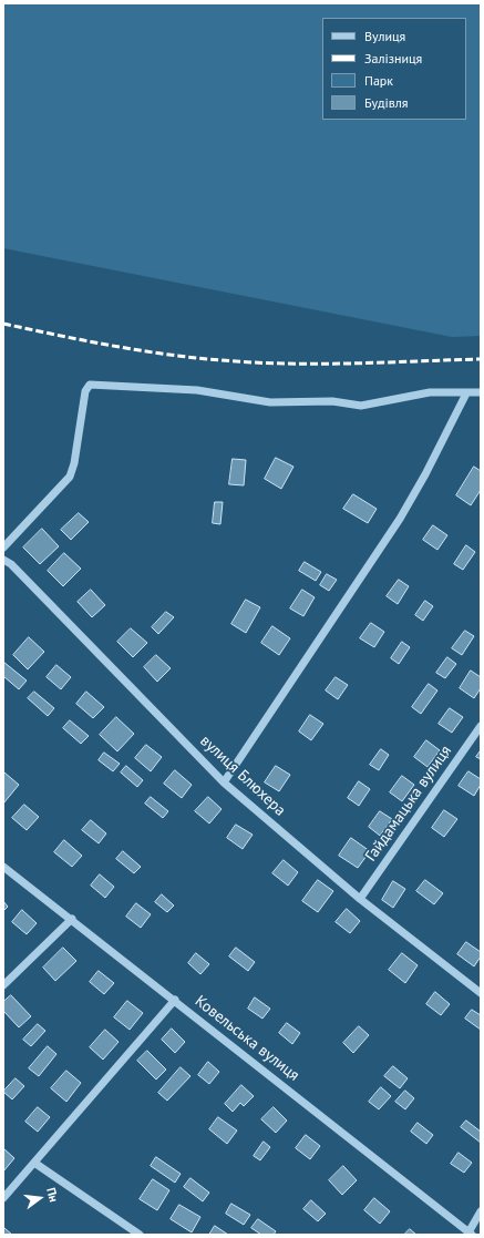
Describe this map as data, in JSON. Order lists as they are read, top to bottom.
{
  "streets": {
    "street": ["вулиця Блюхера", "Гайдамацька вулиця", "Ковельська вулиця"]
  },
  "crossings": [
    ["вулиця Блюхера", "Гайдамацька вулиця"]
  ],
  "legend": [
    "Вулиця",
    "Залізниця",
    "Парк",
    "Будівля"
  ],
  "north": "right"
}
